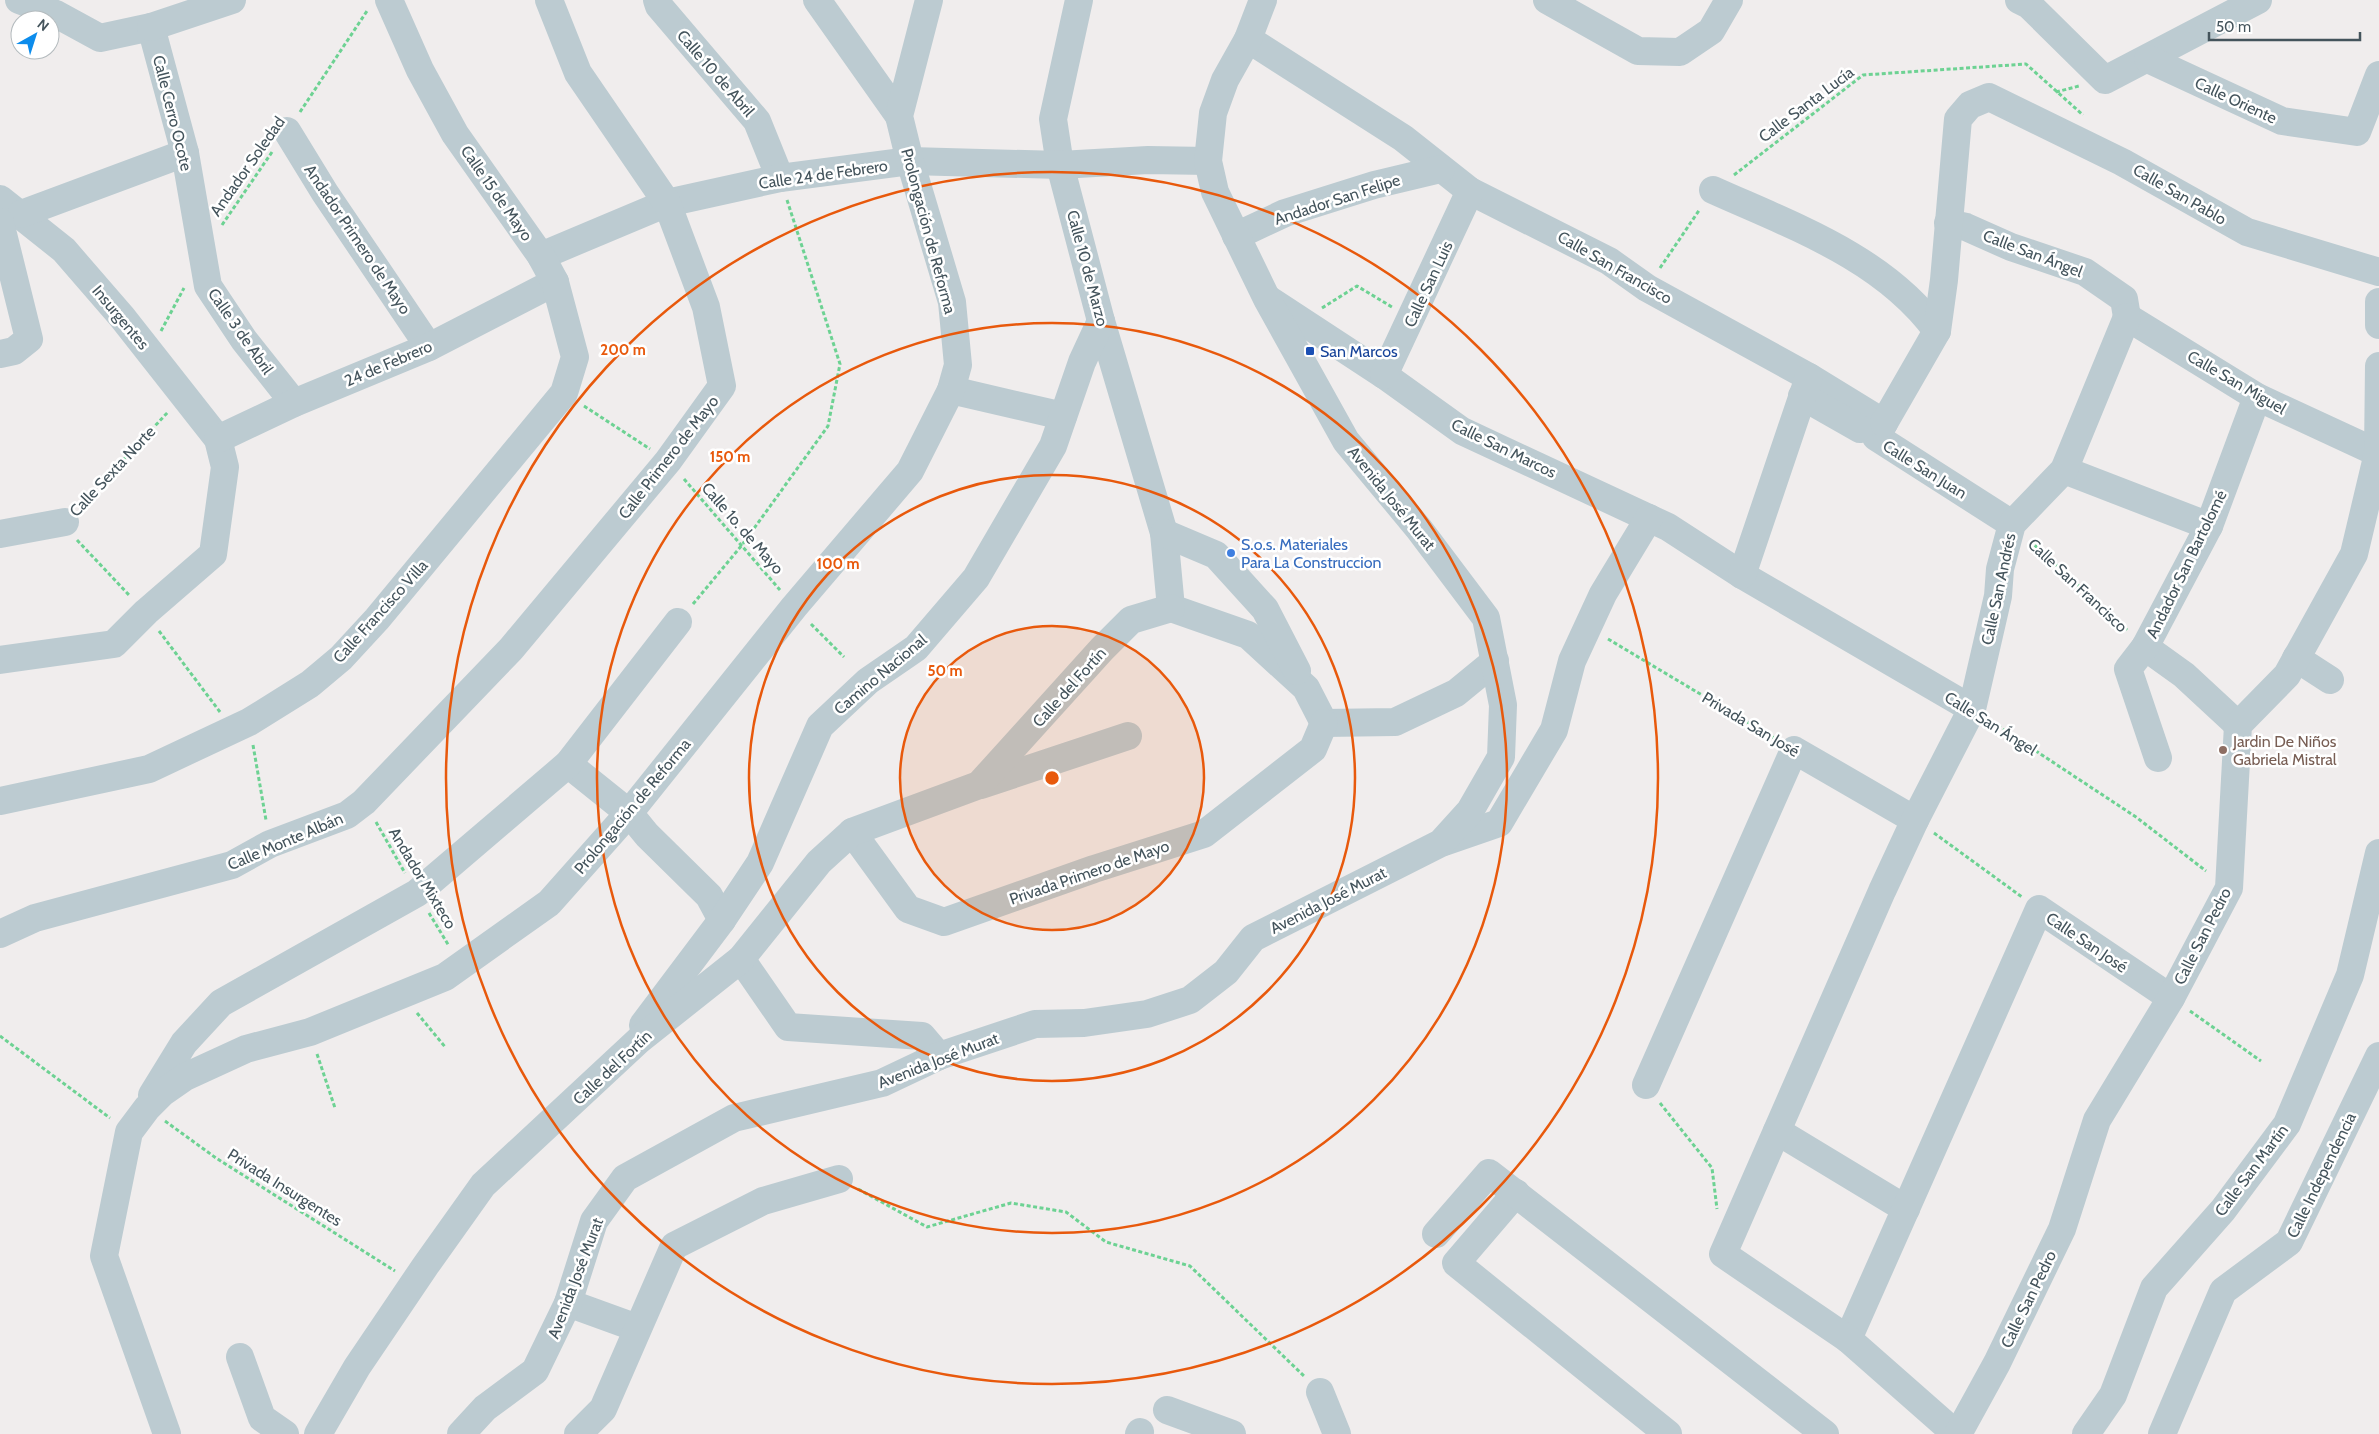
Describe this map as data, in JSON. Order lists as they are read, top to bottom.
{
  "streets": {
    "street": [
      "Calle 10 de Abril",
      "Calle Oriente",
      "Calle Cerro Ocote",
      "Calle 24 de Febrero",
      "Calle 15 de Mayo",
      "Calle San Pablo",
      "Andador San Felipe",
      "Prolongación de Reforma",
      "Andador Primero de Mayo",
      "Calle San Ángel",
      "Calle San Francisco",
      "Calle 10 de Marzo",
      "Calle San Luis",
      "Insurgentes",
      "Calle 3 de Abril",
      "24 de Febrero",
      "Calle San Miguel",
      "Calle San Marcos",
      "Calle Primero de Mayo",
      "Calle San Juan",
      "Calle Sexta Norte",
      "Avenida José Murat",
      "Andador San Bartolomé",
      "Calle San Andrés",
      "Calle Francisco Villa",
      "Camino Nacional",
      "Calle del Fortín",
      "Privada San José",
      "Calle Monte Albán",
      "Privada Primero de Mayo",
      "Calle San Pedro",
      "Calle San José",
      "Calle San Martín",
      "Calle Independencia"
    ],
    "path": [
      "Calle Santa Lucía",
      "Andador Soledad",
      "Calle 1o. de Mayo",
      "Andador Mixteco",
      "Privada Insurgentes"
    ]
  },
  "crossings": [
    ["Calle 10 de Abril", "Calle 24 de Febrero"],
    ["Calle Santa Lucía", "Calle San Francisco"],
    ["Calle Cerro Ocote", "Andador Soledad"],
    ["Calle Cerro Ocote", "Calle 3 de Abril"],
    ["Andador Soledad", "Calle 15 de Mayo"],
    ["Andador Soledad", "Andador Primero de Mayo"],
    ["Andador Soledad", "Calle 3 de Abril"],
    ["Calle 24 de Febrero", "Calle 15 de Mayo"],
    ["Calle 24 de Febrero", "Prolongación de Reforma"],
    ["Calle 24 de Febrero", "Calle 10 de Marzo"],
    ["Calle 24 de Febrero", "Calle Primero de Mayo"],
    ["Calle 24 de Febrero", "Avenida José Murat"],
    ["Calle 15 de Mayo", "24 de Febrero"],
    ["Calle 15 de Mayo", "Calle 1o. de Mayo"],
    ["Calle 15 de Mayo", "Calle Francisco Villa"],
    ["Calle San Pablo", "Calle San Ángel"],
    ["Andador San Felipe", "Calle San Francisco"],
    ["Andador San Felipe", "Avenida José Murat"],
    ["Prolongación de Reforma", "Calle 1o. de Mayo"],
    ["Prolongación de Reforma", "Andador Mixteco"],
    ["Prolongación de Reforma", "Privada Insurgentes"],
    ["Andador Primero de Mayo", "24 de Febrero"],
    ["Calle San Ángel", "Calle San Miguel"],
    ["Calle San Ángel", "Calle San Marcos"],
    ["Calle San Ángel", "Calle San Andrés"],
    ["Calle San Ángel", "Calle San Pedro"],
    ["Calle San Francisco", "Calle San Luis"],
    ["Calle San Francisco", "Calle San Juan"],
    ["Calle San Francisco", "Avenida José Murat"],
    ["Calle San Francisco", "Andador San Bartolomé"],
    ["Calle San Francisco", "Calle San Andrés"],
    ["Calle 10 de Marzo", "Camino Nacional"],
    ["Calle 10 de Marzo", "Calle del Fortín"],
    ["Calle San Luis", "Calle San Marcos"],
    ["Insurgentes", "24 de Febrero"],
    ["Insurgentes", "Calle Sexta Norte"],
    ["Calle 3 de Abril", "24 de Febrero"],
    ["Calle San Miguel", "Andador San Bartolomé"],
    ["Calle San Miguel", "Calle San Andrés"],
    ["Calle San Marcos", "Avenida José Murat"],
    ["Calle Primero de Mayo", "Calle 1o. de Mayo"],
    ["Calle Primero de Mayo", "Calle Monte Albán"],
    ["Calle San Juan", "Calle San Andrés"],
    ["Calle 1o. de Mayo", "Calle Francisco Villa"],
    ["Calle San Andrés", "Privada San José"],
    ["Calle San Andrés", "Calle San José"],
    ["Camino Nacional", "Calle del Fortín"],
    ["Calle del Fortín", "Privada Primero de Mayo"],
    ["Calle del Fortín", "Privada Insurgentes"],
    ["Privada San José", "Calle San José"],
    ["Calle Monte Albán", "Andador Mixteco"],
    ["Calle San Pedro", "Calle San José"]
  ],
  "places": {
    "transit": ["San Marcos"],
    "other": ["S.o.s. Materiales Para La Construccion", "Jardin De Niños Gabriela Mistral"]
  },
  "scale_bar": "50 m",
  "north": "top right",
  "rings": [
    "200 m",
    "150 m",
    "100 m",
    "50 m"
  ]
}
